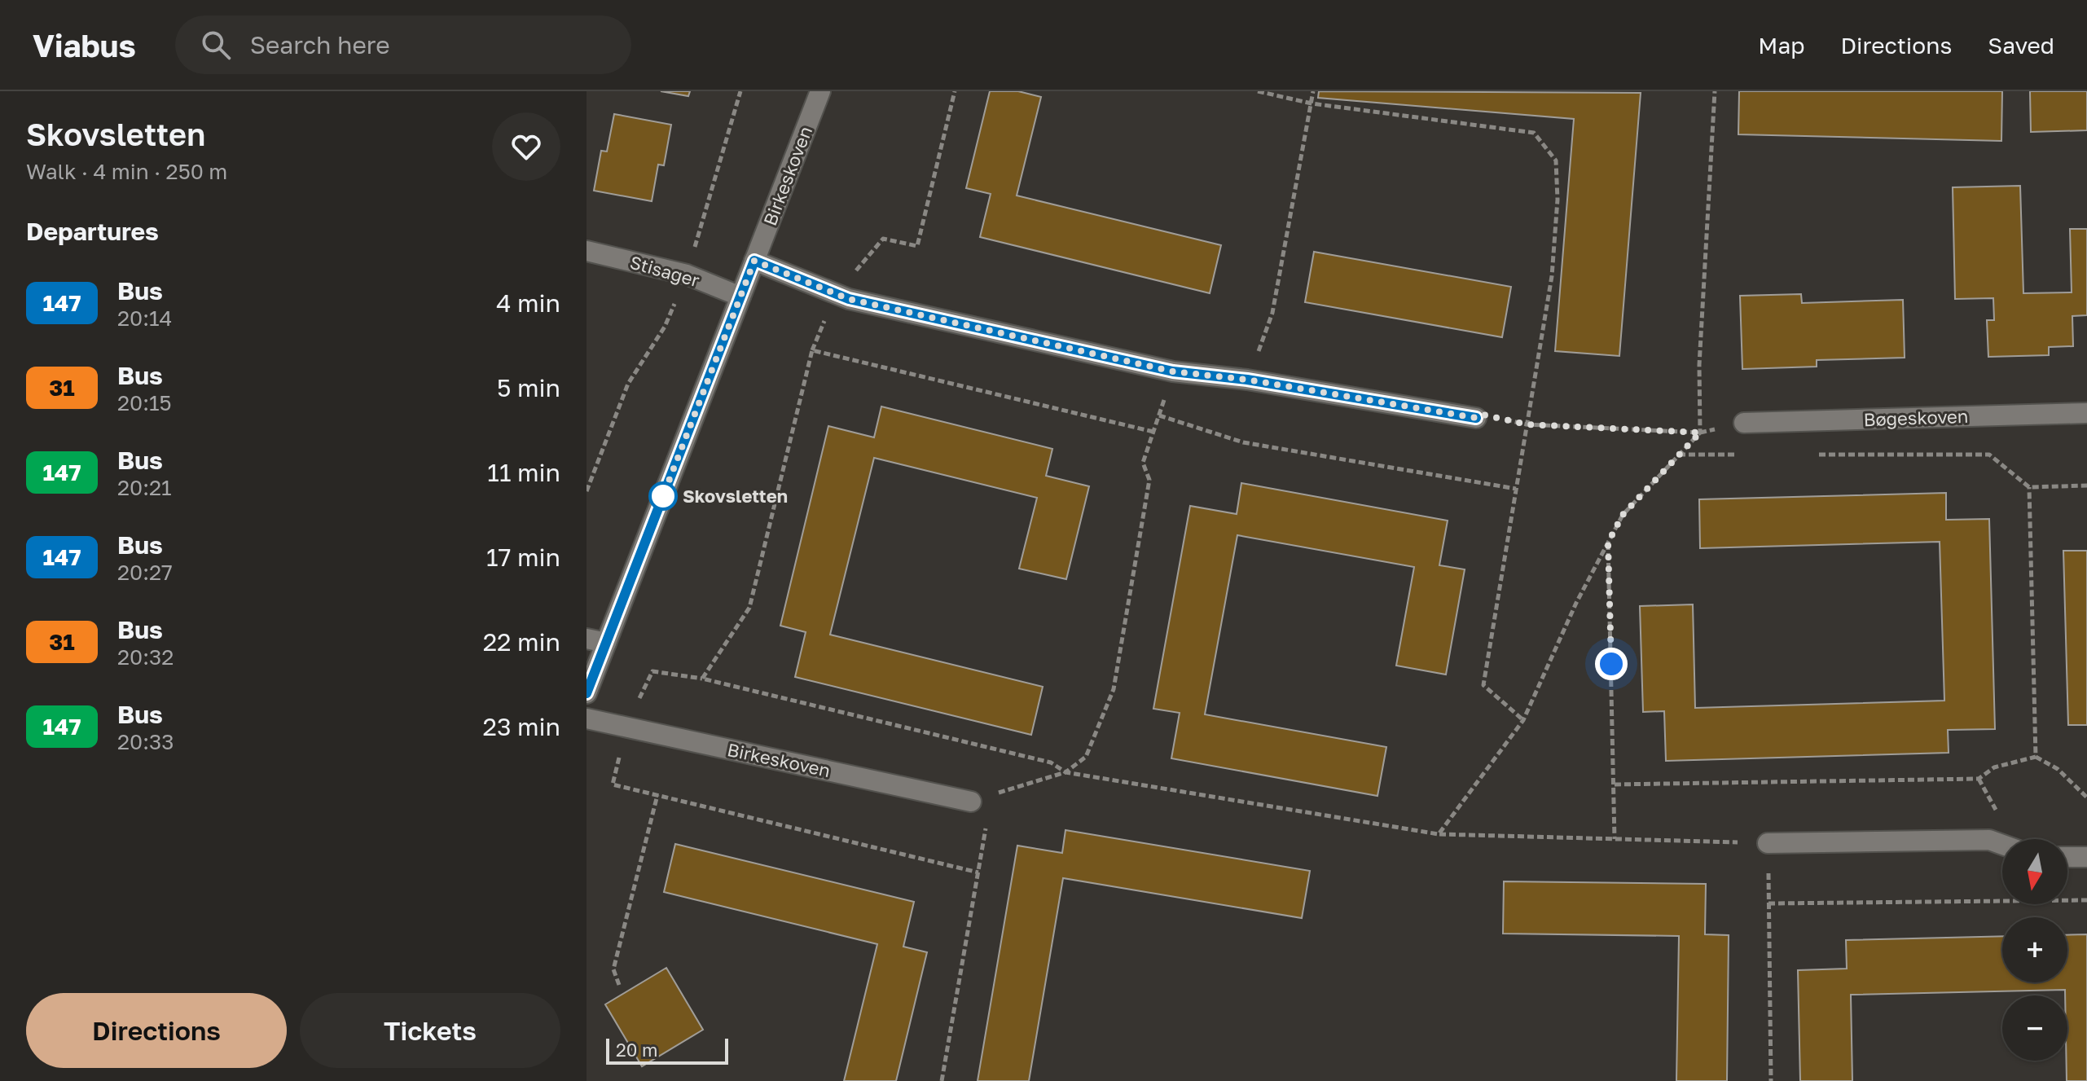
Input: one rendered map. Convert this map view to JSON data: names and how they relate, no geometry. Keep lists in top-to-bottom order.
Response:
{
  "streets": {
    "street": ["Birkeskoven", "Stisager", "Bøgeskoven"]
  },
  "crossings": [
    ["Birkeskoven", "Stisager"]
  ],
  "places": ["Skovsletten"],
  "lines": ["bus line 147"],
  "scale_bar": "20 m",
  "north": "bottom",
  "page": {
    "header": "Viabus",
    "search": "Search here",
    "nav": ["Map", "Directions", "Saved"],
    "heading": [
      ["Skovsletten", "Walk · 4 min · 250 m"],
      "Departures"
    ],
    "list": [
      {
        "mark": "147",
        "name": "Bus",
        "note": "20:14",
        "value": "4 min"
      },
      {
        "mark": "31",
        "name": "Bus",
        "note": "20:15",
        "value": "5 min"
      },
      {
        "mark": "147",
        "name": "Bus",
        "note": "20:21",
        "value": "11 min"
      },
      {
        "mark": "147",
        "name": "Bus",
        "note": "20:27",
        "value": "17 min"
      },
      {
        "mark": "31",
        "name": "Bus",
        "note": "20:32",
        "value": "22 min"
      },
      {
        "mark": "147",
        "name": "Bus",
        "note": "20:33",
        "value": "23 min"
      }
    ],
    "map_buttons": ["+", "−"],
    "buttons": ["Directions", "Tickets"],
    "scale": "20 m"
  }
}
